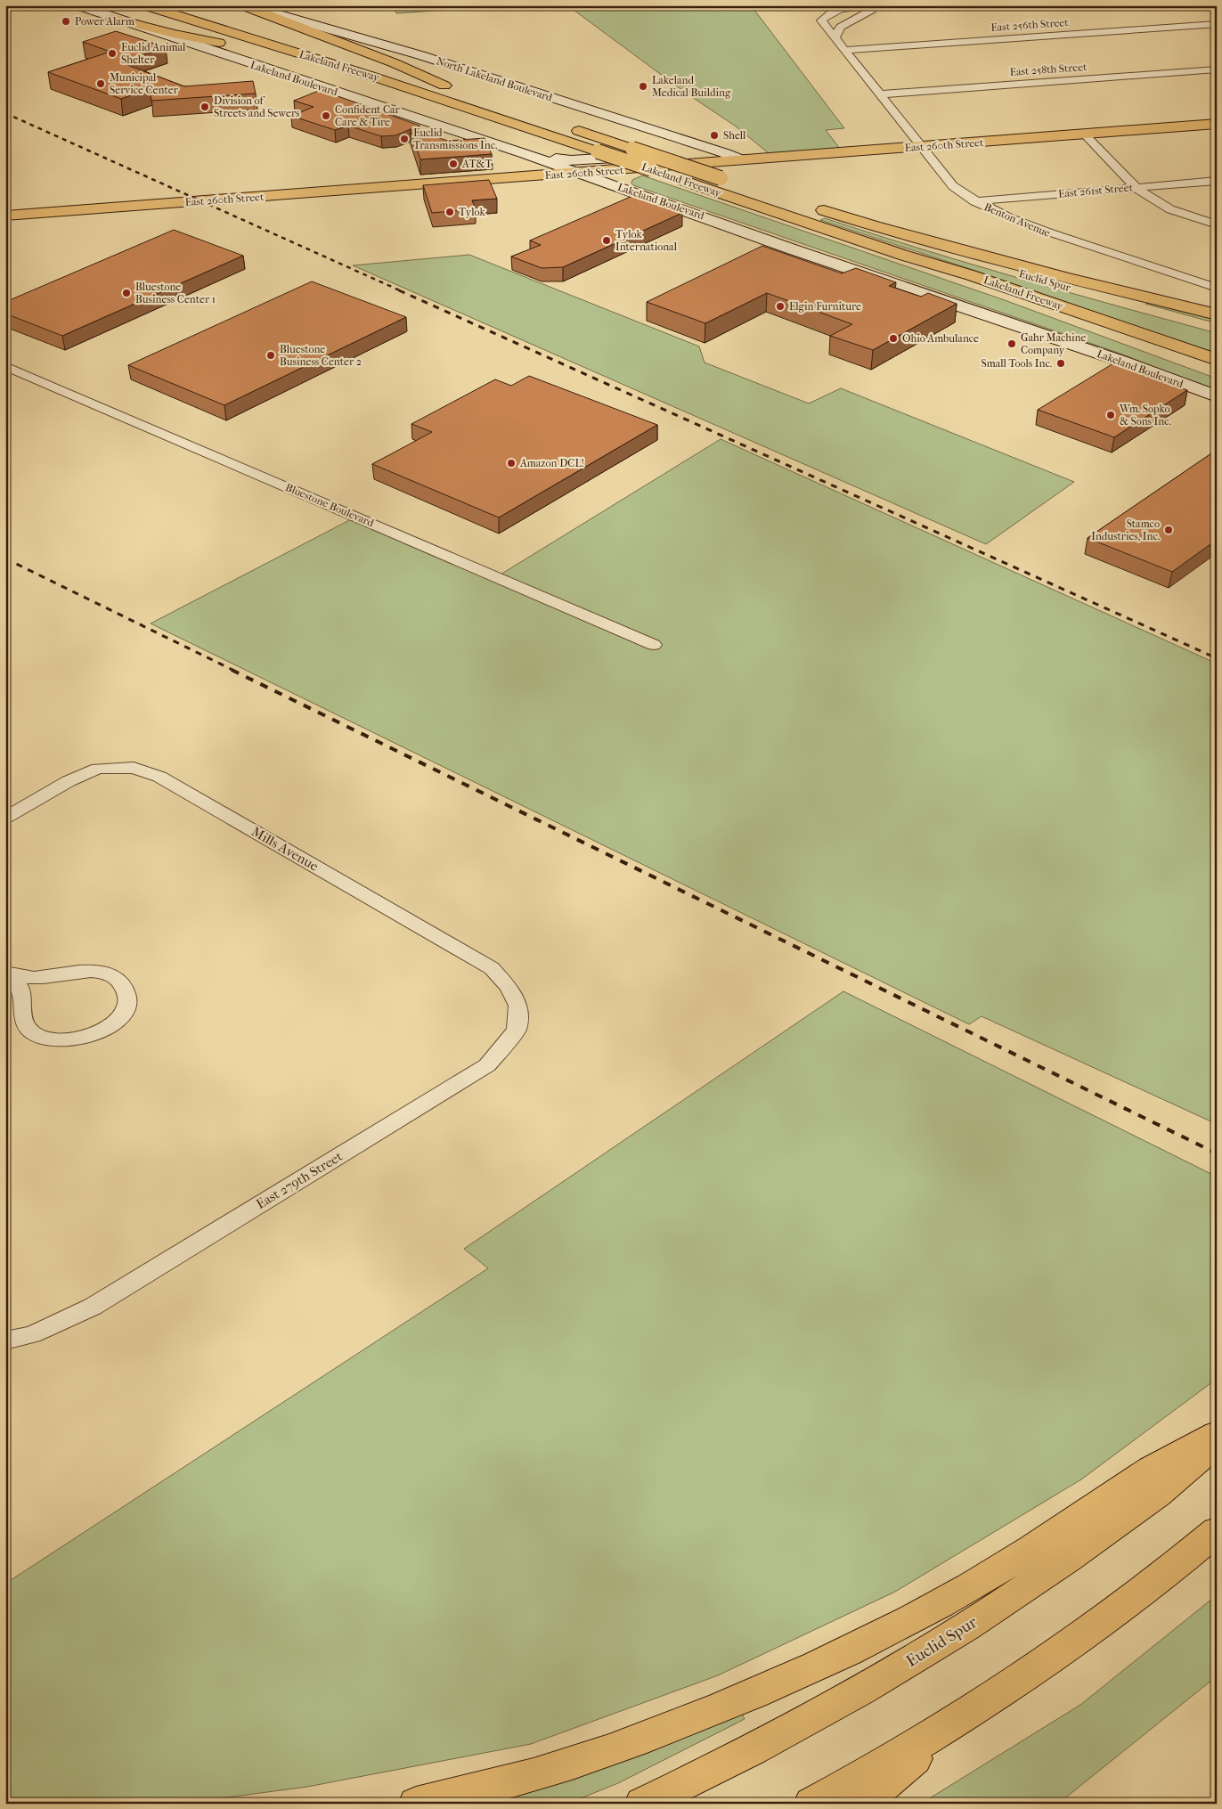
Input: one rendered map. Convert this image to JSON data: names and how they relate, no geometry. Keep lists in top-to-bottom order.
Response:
{
  "streets": {
    "main road": ["Lakeland Freeway", "East 260th Street", "Euclid Spur"],
    "street": [
      "East 256th Street",
      "East 258th Street",
      "Lakeland Boulevard",
      "North Lakeland Boulevard",
      "East 261st Street",
      "Benton Avenue",
      "Bluestone Boulevard",
      "Mills Avenue",
      "East 279th Street"
    ]
  },
  "crossings": [
    ["East 256th Street", "Benton Avenue"],
    ["Lakeland Freeway", "Euclid Spur"],
    ["East 258th Street", "Benton Avenue"],
    ["Lakeland Boulevard", "East 260th Street"],
    ["North Lakeland Boulevard", "East 260th Street"],
    ["East 260th Street", "Benton Avenue"],
    ["East 261st Street", "Benton Avenue"],
    ["Mills Avenue", "East 279th Street"]
  ],
  "places": [
    "Power Alarm",
    "Euclid Animal Shelter",
    "Municipal Service Center",
    "Lakeland Medical Building",
    "Division of Streets and Sewers",
    "Confident Car Care & Tire",
    "Shell",
    "Euclid Transmissions Inc.",
    "AT&T",
    "Tylok",
    "Tylok International",
    "Bluestone Business Center 1",
    "Elgin Furniture",
    "Ohio Ambulance",
    "Gahr Machine Company",
    "Bluestone Business Center 2",
    "Small Tools Inc.",
    "Wm. Sopko & Sons Inc.",
    "Amazon DCL!",
    "Stamco Industries, Inc."
  ]
}
